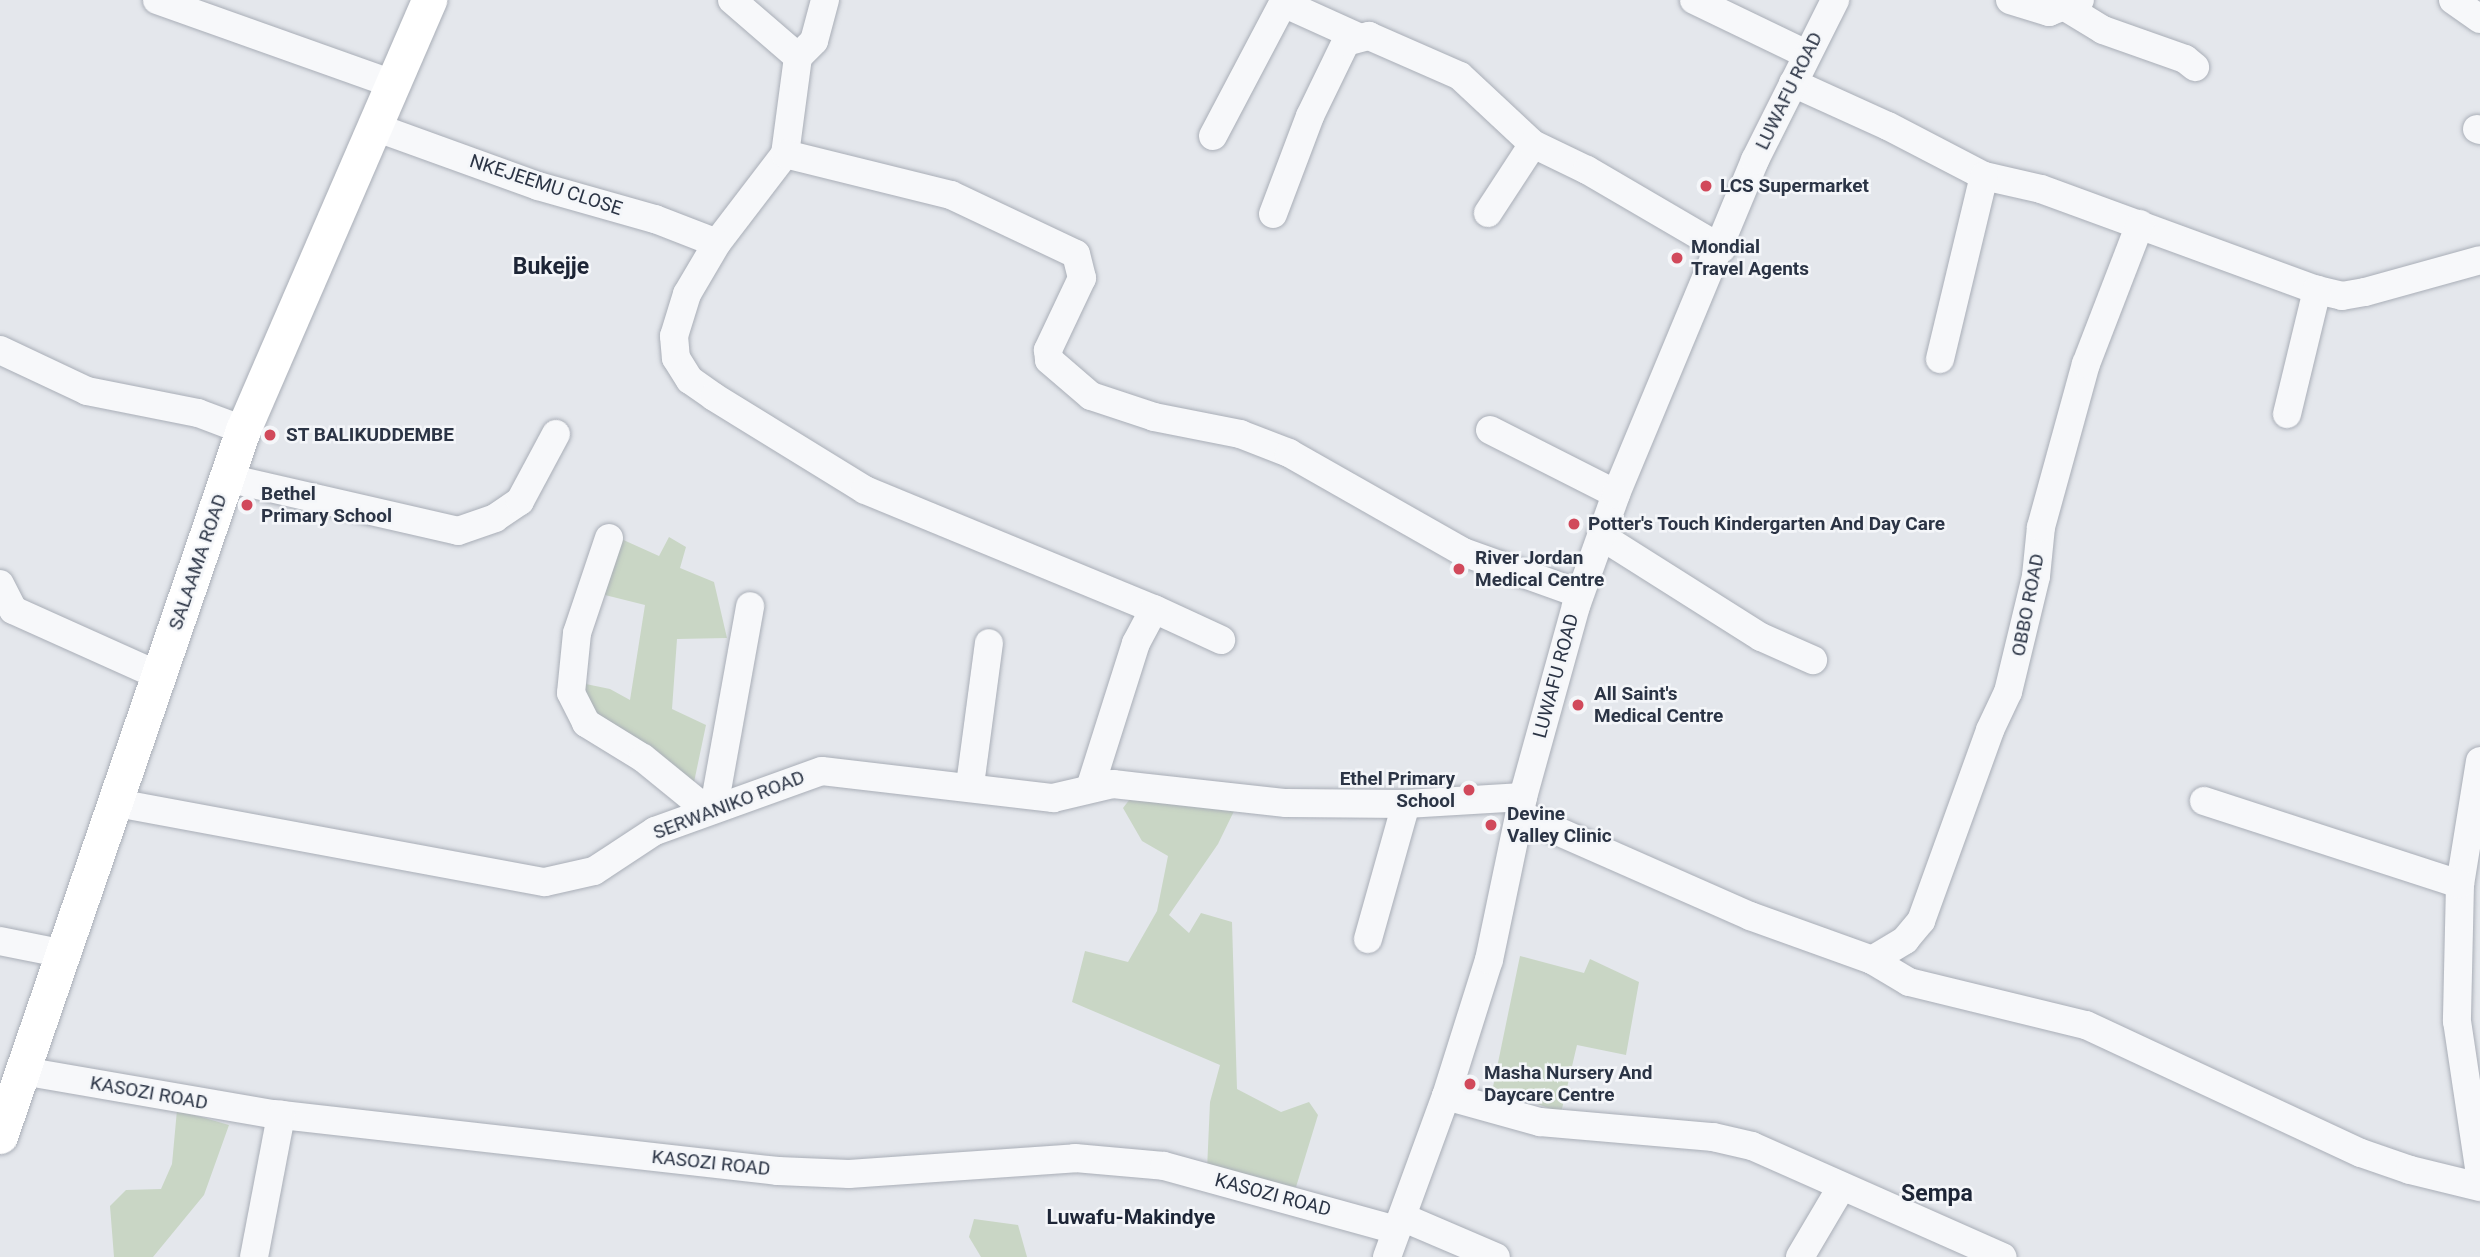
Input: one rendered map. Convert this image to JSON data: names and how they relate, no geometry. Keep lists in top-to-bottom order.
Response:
{
  "streets": {
    "main road": ["SALAAMA ROAD"],
    "street": [
      "LUWAFU ROAD",
      "NKEJEEMU CLOSE",
      "OBBO ROAD",
      "SERWANIKO ROAD",
      "KASOZI ROAD"
    ]
  },
  "crossings": [
    ["LUWAFU ROAD", "SERWANIKO ROAD"],
    ["LUWAFU ROAD", "KASOZI ROAD"],
    ["NKEJEEMU CLOSE", "SALAAMA ROAD"],
    ["SALAAMA ROAD", "SERWANIKO ROAD"],
    ["SALAAMA ROAD", "KASOZI ROAD"]
  ],
  "districts": ["Bukejje", "Sempa", "Luwafu-Makindye"],
  "places": [
    "LCS Supermarket",
    "Mondial Travel Agents",
    "ST BALIKUDDEMBE",
    "Bethel Primary School",
    "Potter's Touch Kindergarten And Day Care",
    "River Jordan Medical Centre",
    "All Saint's Medical Centre",
    "Ethel Primary School",
    "Devine Valley Clinic",
    "Masha Nursery And Daycare Centre"
  ]
}
